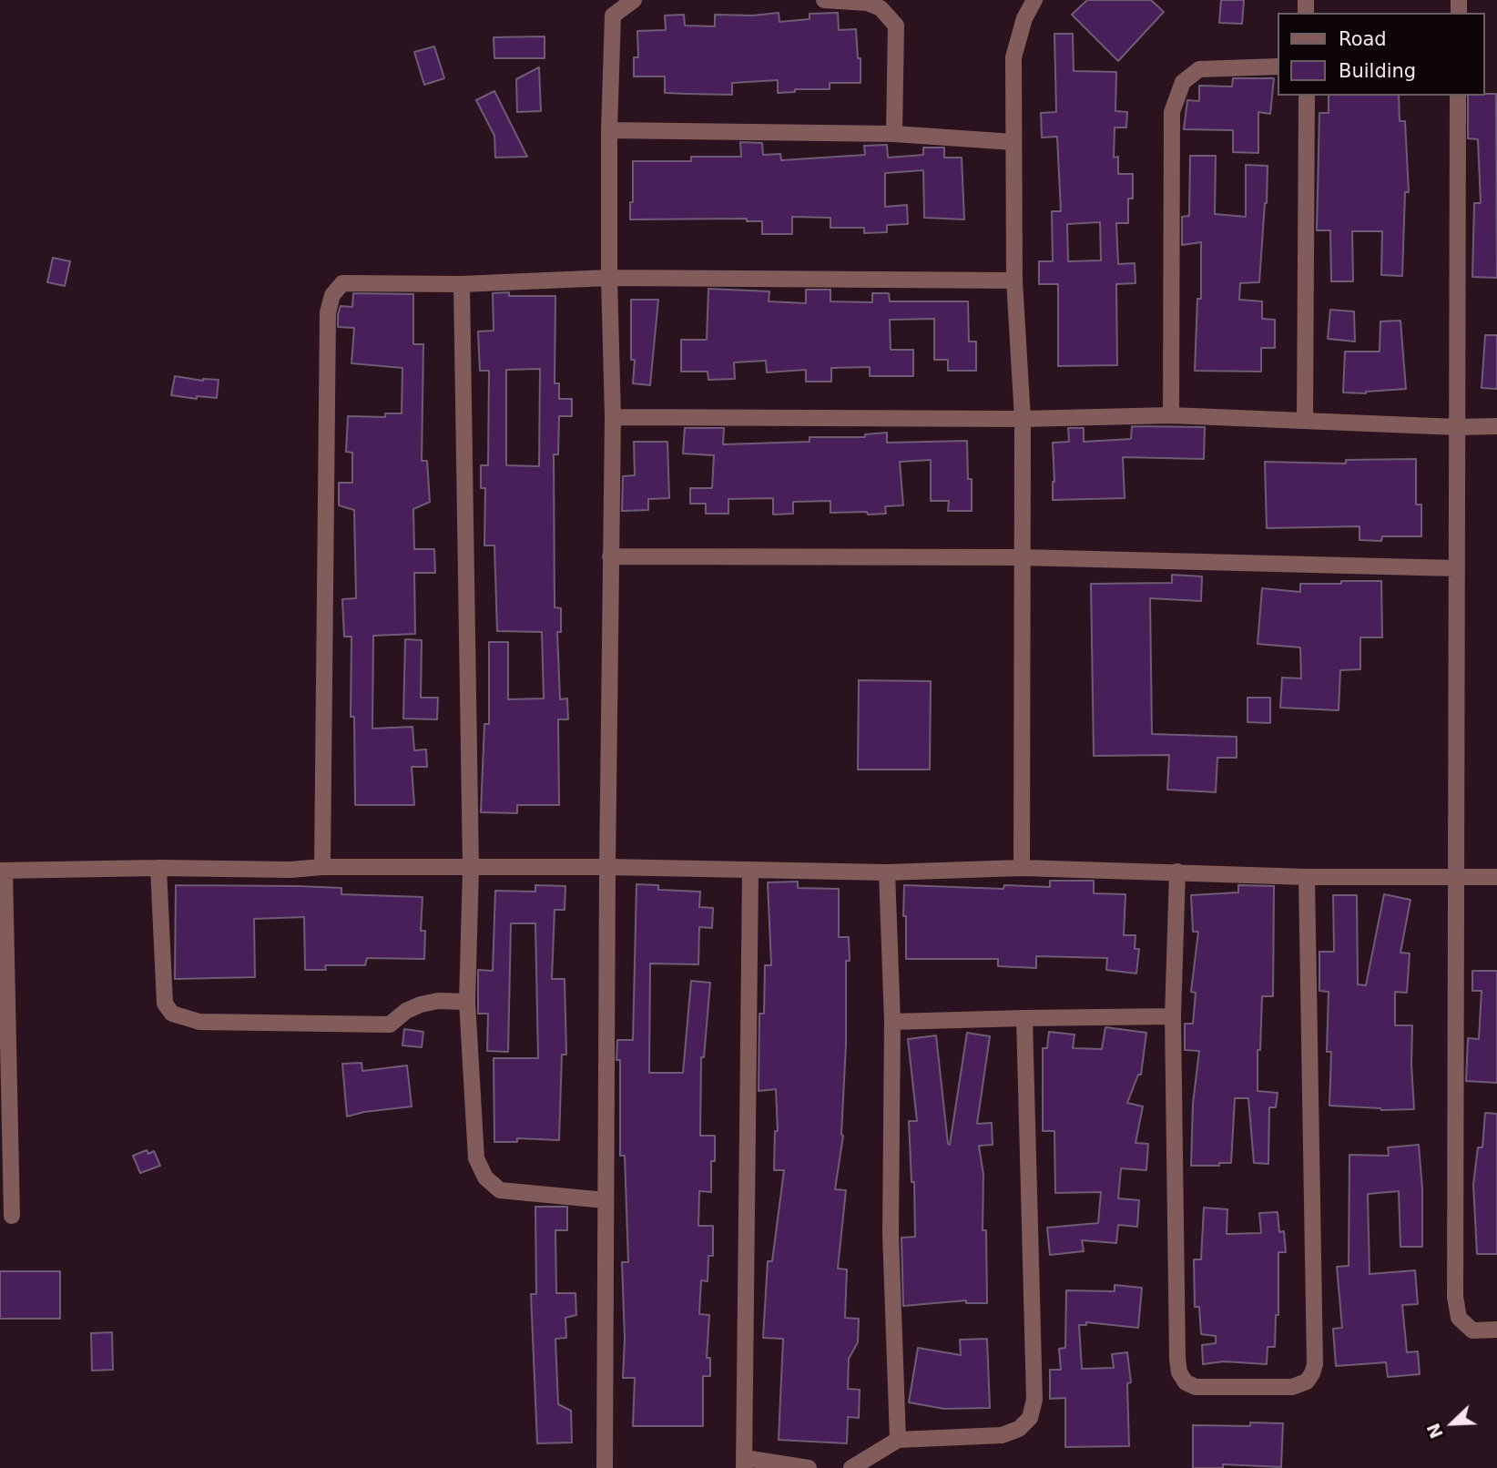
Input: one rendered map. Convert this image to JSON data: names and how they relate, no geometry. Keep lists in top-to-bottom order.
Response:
{
  "legend": ["Road", "Building"],
  "north": "bottom left"
}
